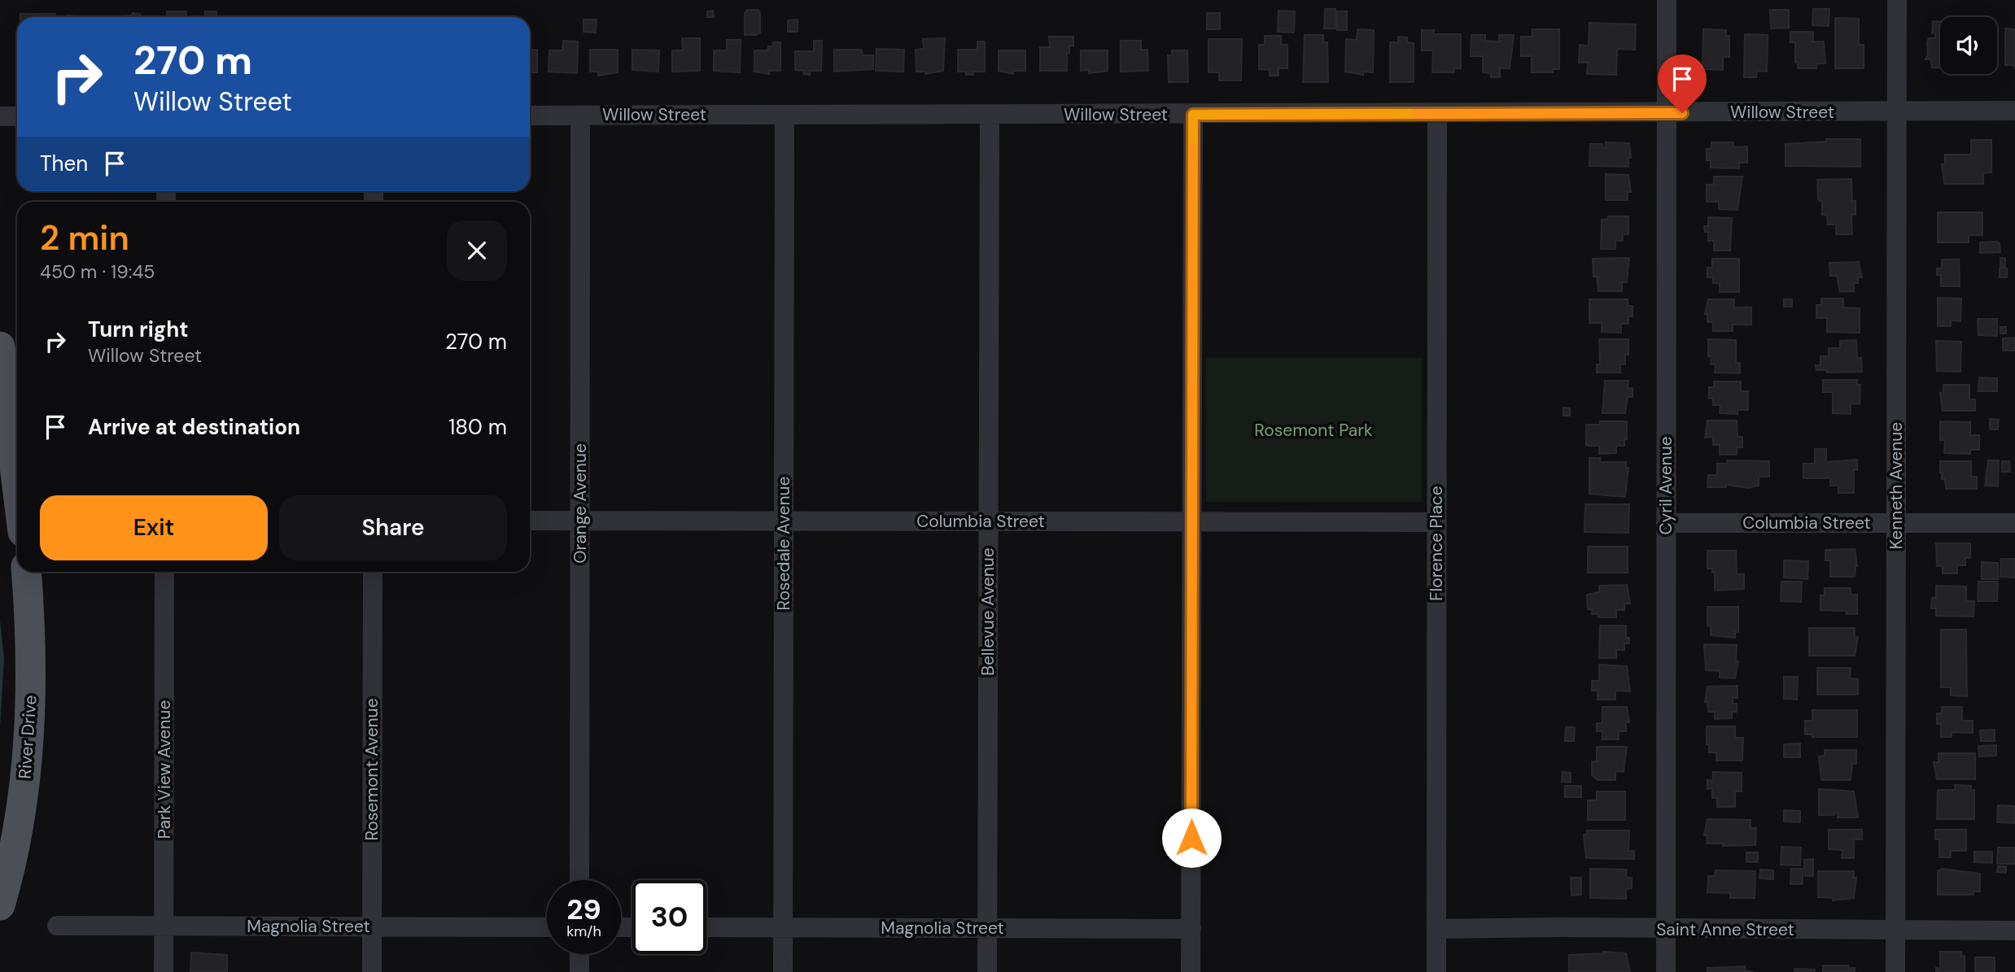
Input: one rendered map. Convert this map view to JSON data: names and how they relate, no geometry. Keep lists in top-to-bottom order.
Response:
{
  "streets": {
    "main road": ["River Drive"],
    "street": [
      "Willow Street",
      "Cyril Avenue",
      "Kenneth Avenue",
      "Orange Avenue",
      "Columbia Street",
      "Rosedale Avenue",
      "Florence Place",
      "Bellevue Avenue",
      "Park View Avenue",
      "Rosemont Avenue",
      "Magnolia Street",
      "Saint Anne Street"
    ]
  },
  "crossings": [
    ["Willow Street", "Cyril Avenue"],
    ["Willow Street", "Kenneth Avenue"],
    ["Willow Street", "Orange Avenue"],
    ["Willow Street", "Rosedale Avenue"],
    ["Willow Street", "Florence Place"],
    ["Willow Street", "Bellevue Avenue"],
    ["Cyril Avenue", "Columbia Street"],
    ["Cyril Avenue", "Saint Anne Street"],
    ["Kenneth Avenue", "Columbia Street"],
    ["Kenneth Avenue", "Saint Anne Street"],
    ["Orange Avenue", "Columbia Street"],
    ["Columbia Street", "Rosedale Avenue"],
    ["Columbia Street", "Florence Place"],
    ["Columbia Street", "Bellevue Avenue"],
    ["Rosedale Avenue", "Magnolia Street"],
    ["Florence Place", "Saint Anne Street"],
    ["Bellevue Avenue", "Magnolia Street"],
    ["Park View Avenue", "Magnolia Street"],
    ["Rosemont Avenue", "Magnolia Street"]
  ],
  "parks": ["Rosemont Park"],
  "page": {
    "turn": ["270 m", "Willow Street"],
    "then": "Then",
    "heading": ["2 min", "450 m · 19:45"],
    "list": [
      {
        "name": "Turn right",
        "note": "Willow Street",
        "value": "270 m"
      },
      {
        "name": "Arrive at destination",
        "value": "180 m"
      }
    ],
    "buttons": ["Exit", "Share"],
    "speed": "29 km/h",
    "limit": "30"
  }
}
